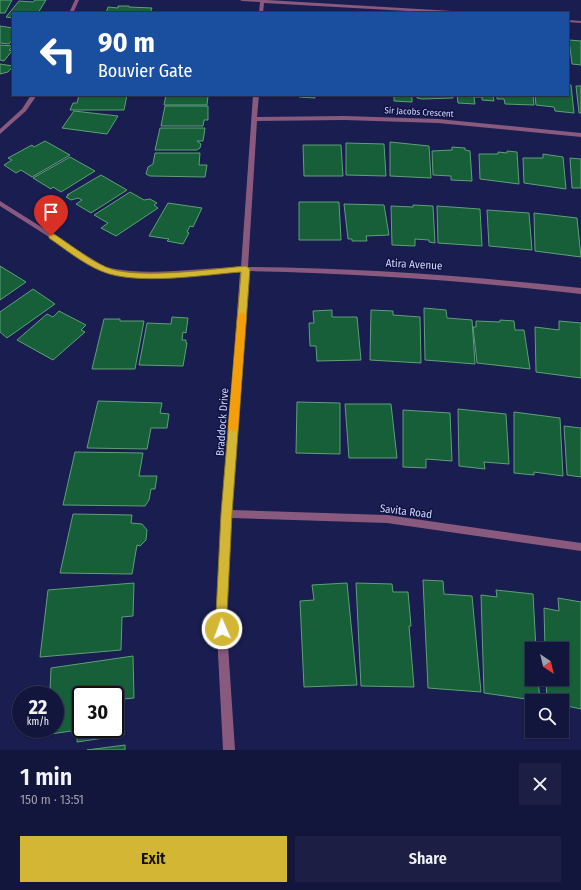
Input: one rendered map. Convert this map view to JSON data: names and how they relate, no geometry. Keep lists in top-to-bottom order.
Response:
{
  "streets": {
    "street": [
      "Sir Jacobs Crescent",
      "Atira Avenue",
      "Braddock Drive",
      "Savita Road"
    ]
  },
  "crossings": [
    ["Sir Jacobs Crescent", "Braddock Drive"],
    ["Atira Avenue", "Braddock Drive"],
    ["Braddock Drive", "Savita Road"]
  ],
  "north": "bottom right",
  "page": {
    "turn": ["90 m", "Bouvier Gate"],
    "speed": "22 km/h",
    "limit": "30",
    "heading": ["1 min", "150 m · 13:51"],
    "buttons": ["Exit", "Share"]
  }
}
